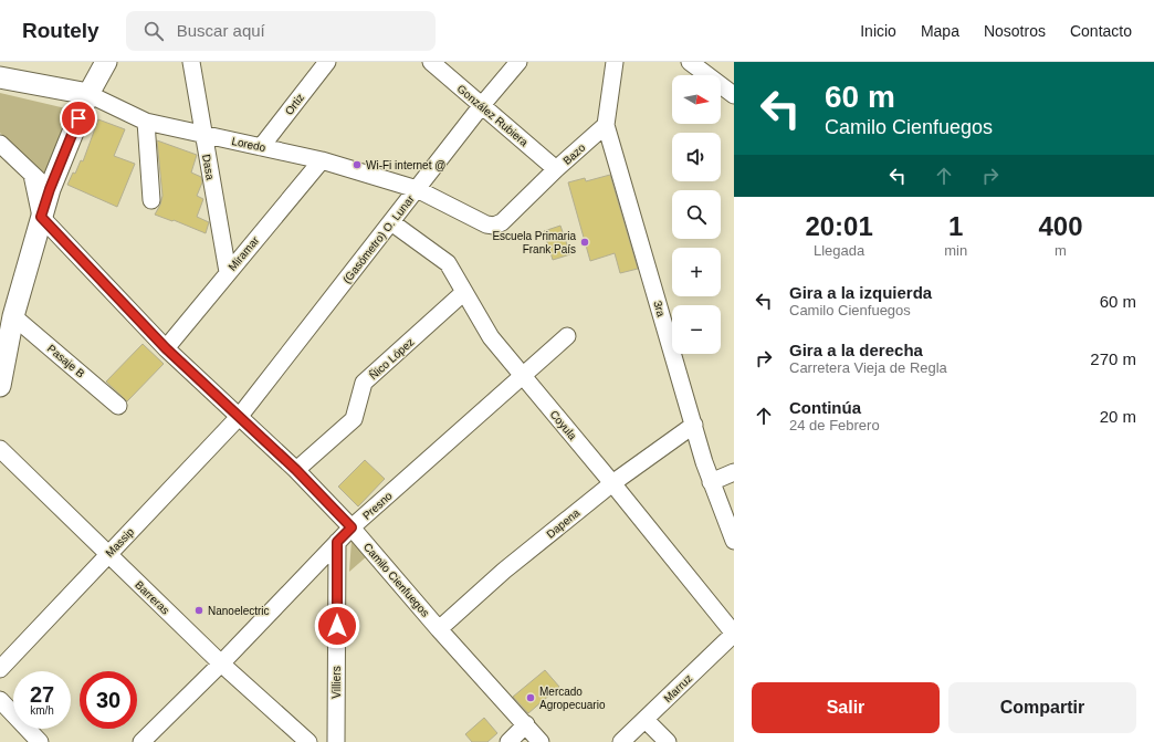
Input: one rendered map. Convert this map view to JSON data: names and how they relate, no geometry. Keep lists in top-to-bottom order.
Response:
{
  "streets": {
    "main road": ["Loredo"],
    "street": [
      "Ortiz",
      "González Rubiera",
      "Bazo",
      "Dasa",
      "(Gasómetro) O. Lunar",
      "Miramar",
      "3ra",
      "Ñico López",
      "Pasaje B",
      "Coyula",
      "Presno",
      "Dapena",
      "Massip",
      "Camilo Cienfuegos",
      "Barreras",
      "Villiers",
      "Marruz"
    ]
  },
  "crossings": [
    ["Ortiz", "Loredo"],
    ["González Rubiera", "Bazo"],
    ["González Rubiera", "(Gasómetro) O. Lunar"],
    ["Loredo", "Bazo"],
    ["Loredo", "Dasa"],
    ["Loredo", "(Gasómetro) O. Lunar"],
    ["Loredo", "Miramar"],
    ["Bazo", "3ra"],
    ["Dasa", "Miramar"],
    ["(Gasómetro) O. Lunar", "Coyula"],
    ["(Gasómetro) O. Lunar", "Massip"],
    ["(Gasómetro) O. Lunar", "Camilo Cienfuegos"],
    ["Miramar", "Camilo Cienfuegos"],
    ["3ra", "Dapena"],
    ["Ñico López", "Coyula"],
    ["Ñico López", "Camilo Cienfuegos"],
    ["Coyula", "Presno"],
    ["Coyula", "Dapena"],
    ["Coyula", "Marruz"],
    ["Presno", "Camilo Cienfuegos"],
    ["Presno", "Barreras"],
    ["Presno", "Villiers"],
    ["Dapena", "Camilo Cienfuegos"],
    ["Massip", "Camilo Cienfuegos"],
    ["Massip", "Barreras"]
  ],
  "places": [
    "Wi-Fi internet @",
    "Escuela Primaria Frank País",
    "Nanoelectric",
    "Mercado Agropecuario"
  ],
  "north": "right",
  "page": {
    "header": "Routely",
    "search": "Buscar aquí",
    "nav": [
      "Inicio",
      "Mapa",
      "Nosotros",
      "Contacto"
    ],
    "turn": ["60 m", "Camilo Cienfuegos"],
    "map_buttons": ["+", "−"],
    "eta": [
      "20:01",
      "Llegada",
      "1",
      "min",
      "400",
      "m"
    ],
    "list": [
      {
        "name": "Gira a la izquierda",
        "note": "Camilo Cienfuegos",
        "value": "60 m"
      },
      {
        "name": "Gira a la derecha",
        "note": "Carretera Vieja de Regla",
        "value": "270 m"
      },
      {
        "name": "Continúa",
        "note": "24 de Febrero",
        "value": "20 m"
      }
    ],
    "speed": "27 km/h",
    "limit": "30",
    "buttons": ["Salir", "Compartir"]
  }
}
